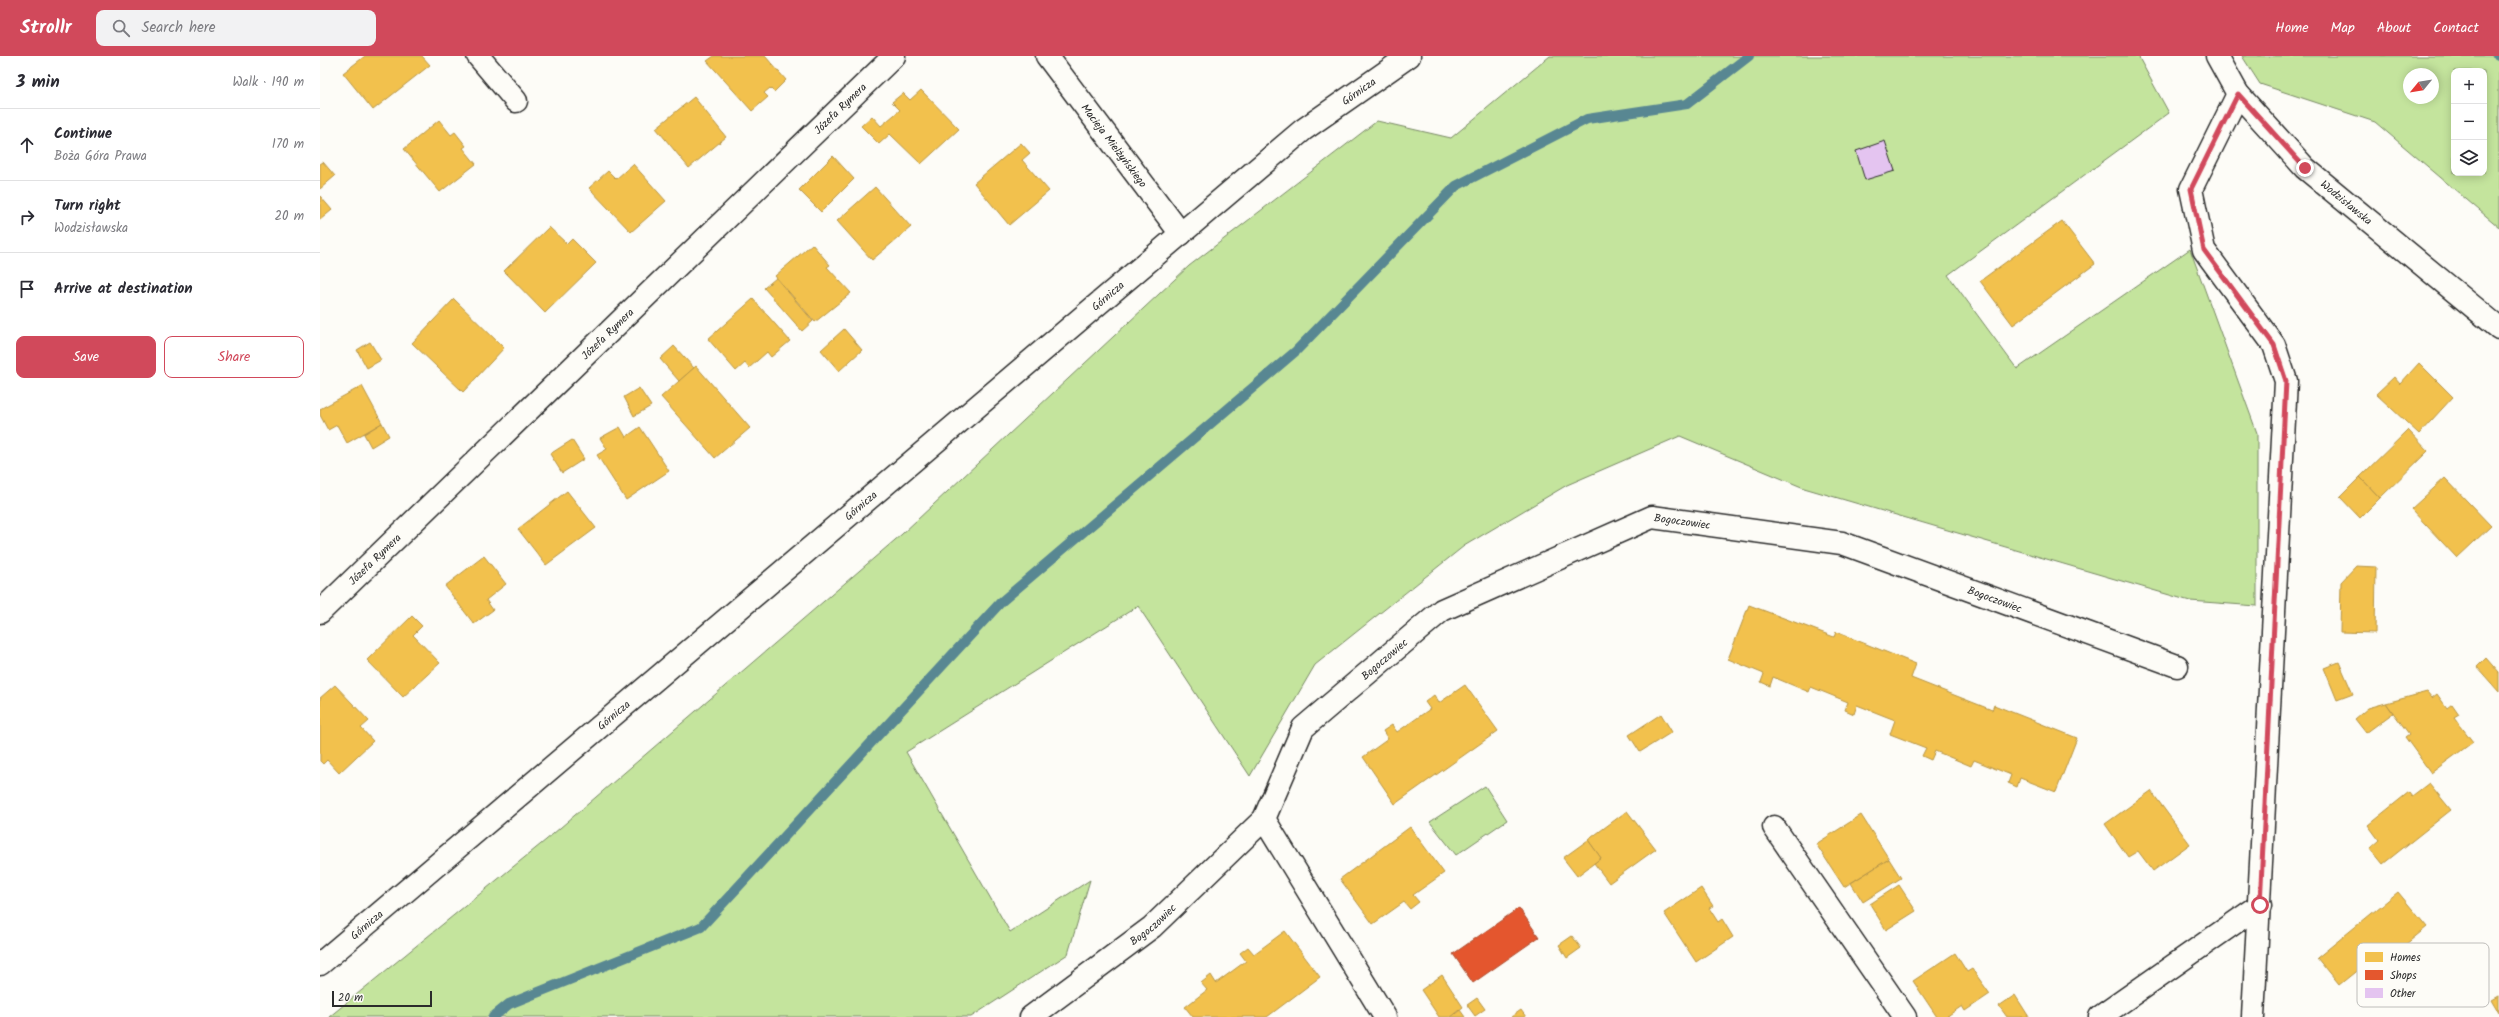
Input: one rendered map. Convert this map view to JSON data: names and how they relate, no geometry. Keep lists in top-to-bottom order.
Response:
{
  "streets": {
    "street": [
      "Górnicza",
      "Józefa Rymera",
      "Macieja Mielżyńskiego",
      "Wodzisławska",
      "Bogoczowiec"
    ]
  },
  "crossings": [
    ["Górnicza", "Macieja Mielżyńskiego"]
  ],
  "legend": ["Homes", "Shops", "Other"],
  "scale_bar": "20 m",
  "north": "bottom left",
  "page": {
    "header": "Strollr",
    "search": "Search here",
    "nav": [
      "Home",
      "Map",
      "About",
      "Contact"
    ],
    "heading": ["3 min", "Walk · 190 m"],
    "map_buttons": ["+", "−"],
    "list": [
      ["Continue", "Boża Góra Prawa", "170 m"],
      ["Turn right", "Wodzisławska", "20 m"],
      "Arrive at destination"
    ],
    "buttons": ["Save", "Share"],
    "scale": "20 m"
  }
}
